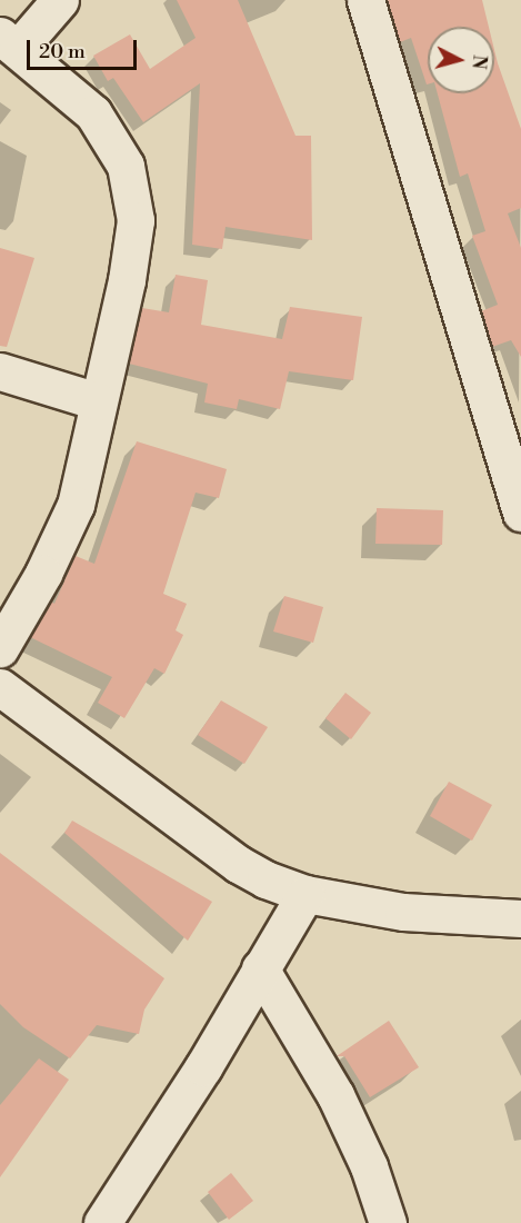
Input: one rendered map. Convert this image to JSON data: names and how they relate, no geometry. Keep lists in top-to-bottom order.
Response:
{
  "scale_bar": "20 m",
  "north": "right"
}
